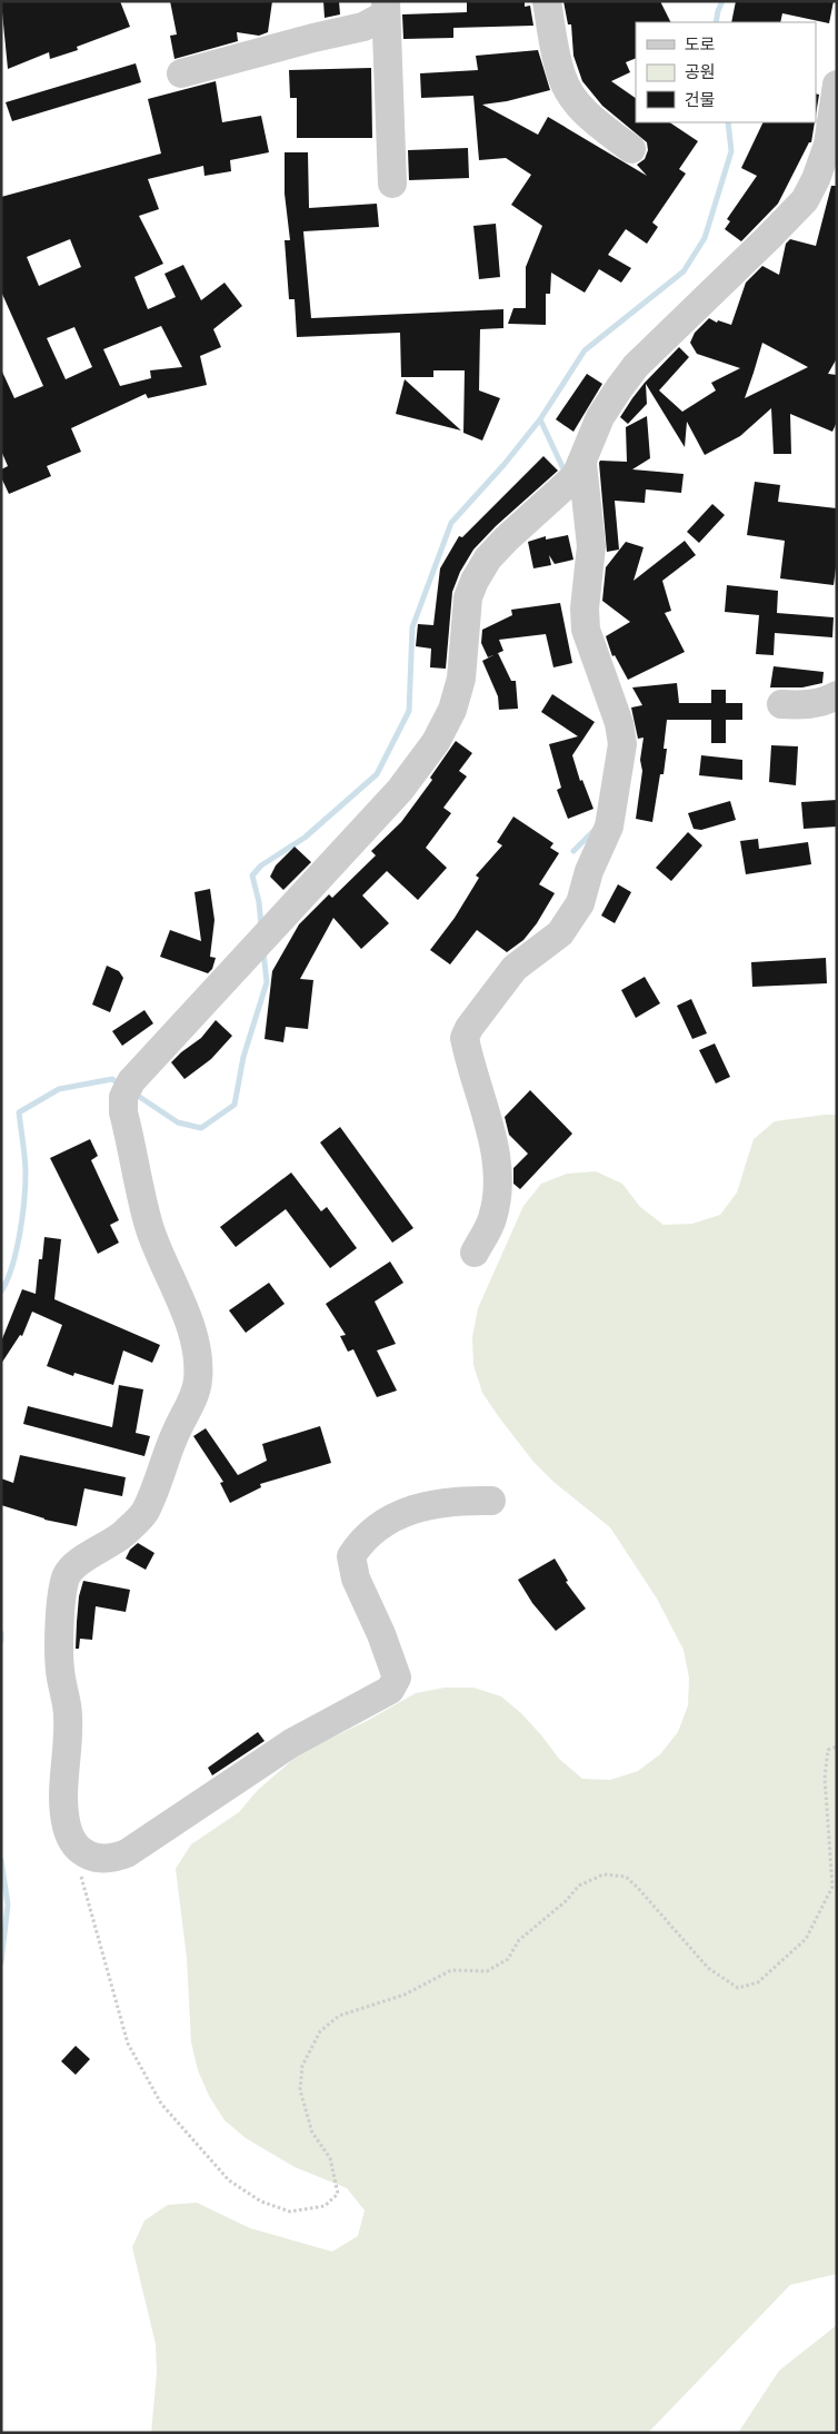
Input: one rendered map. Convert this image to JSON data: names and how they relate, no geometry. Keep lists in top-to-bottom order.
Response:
{
  "legend": ["도로", "공원", "건물"]
}
